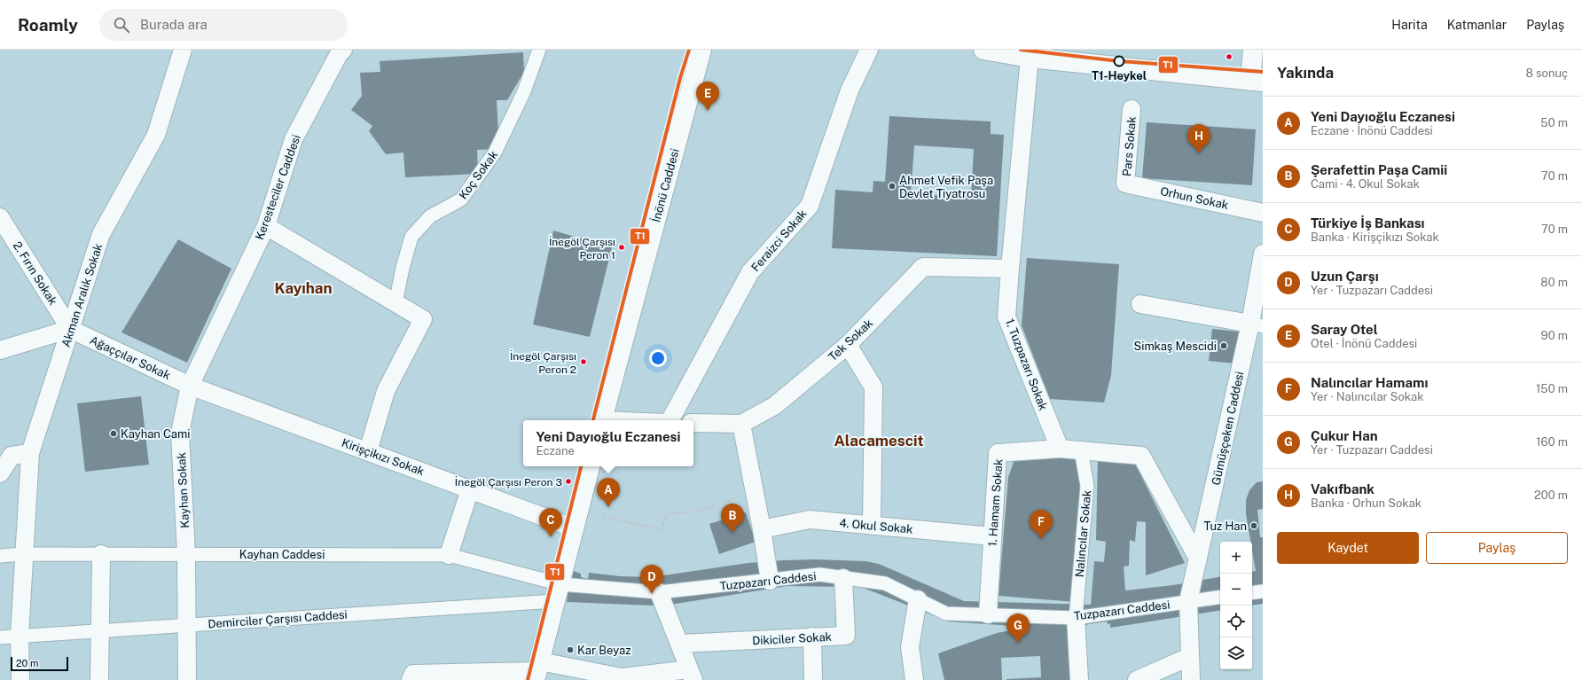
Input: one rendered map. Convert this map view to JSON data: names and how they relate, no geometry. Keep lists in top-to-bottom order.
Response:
{
  "streets": {
    "main road": ["İnönü Caddesi"],
    "street": [
      "Pars Sokak",
      "Koç Sokak",
      "Keresteciler Caddesi",
      "Orhun Sokak",
      "Feraizci Sokak",
      "2. Fırın Sokak",
      "Akman Aralık Sokak",
      "Tek Sokak",
      "Ağaççılar Sokak",
      "1. Tuzpazarı Sokak",
      "Gümüşçeken Caddesi",
      "Kirişçikızı Sokak",
      "Kayhan Sokak",
      "1. Hamam Sokak",
      "4. Okul Sokak",
      "Nalıncılar Sokak",
      "Kayhan Caddesi",
      "Tuzpazarı Caddesi",
      "Demirciler Çarşısı Caddesi",
      "Dikiciler Sokak"
    ]
  },
  "crossings": [
    ["Pars Sokak", "Orhun Sokak"],
    ["Keresteciler Caddesi", "Ağaççılar Sokak"],
    ["Keresteciler Caddesi", "Kirişçikızı Sokak"],
    ["Keresteciler Caddesi", "Kayhan Sokak"],
    ["2. Fırın Sokak", "Akman Aralık Sokak"],
    ["2. Fırın Sokak", "Ağaççılar Sokak"],
    ["Akman Aralık Sokak", "Ağaççılar Sokak"],
    ["Akman Aralık Sokak", "Kayhan Caddesi"],
    ["Akman Aralık Sokak", "Demirciler Çarşısı Caddesi"],
    ["Tek Sokak", "1. Tuzpazarı Sokak"],
    ["Ağaççılar Sokak", "Kirişçikızı Sokak"],
    ["Ağaççılar Sokak", "Kayhan Sokak"],
    ["1. Tuzpazarı Sokak", "1. Hamam Sokak"],
    ["Gümüşçeken Caddesi", "Tuzpazarı Caddesi"],
    ["Kirişçikızı Sokak", "Kayhan Sokak"],
    ["Kayhan Sokak", "Kayhan Caddesi"],
    ["Kayhan Sokak", "Demirciler Çarşısı Caddesi"],
    ["1. Hamam Sokak", "4. Okul Sokak"],
    ["1. Hamam Sokak", "Tuzpazarı Caddesi"],
    ["Nalıncılar Sokak", "Tuzpazarı Caddesi"],
    ["Kayhan Caddesi", "Tuzpazarı Caddesi"],
    ["Kayhan Caddesi", "Demirciler Çarşısı Caddesi"],
    ["Tuzpazarı Caddesi", "Demirciler Çarşısı Caddesi"],
    ["Tuzpazarı Caddesi", "Dikiciler Sokak"]
  ],
  "districts": ["Kayıhan", "Alacamescit"],
  "places": [
    "T1-Heykel",
    "Ahmet Vefik Paşa Devlet Tiyatrosu",
    "İnegöl Çarşısı Peron 1",
    "Simkaş Mescidi",
    "İnegöl Çarşısı Peron 2",
    "Kayhan Cami",
    "İnegöl Çarşısı Peron 3",
    "Tuz Han",
    "Kar Beyaz"
  ],
  "lines": ["transit line T1"],
  "scale_bar": "20 m",
  "page": {
    "header": "Roamly",
    "search": "Burada ara",
    "nav": ["Harita", "Katmanlar", "Paylaş"],
    "heading": ["Yakında", "8 sonuç"],
    "pins": [
      "E",
      "H",
      "A",
      "B",
      "C",
      "F",
      "D",
      "G"
    ],
    "list": [
      {
        "mark": "A",
        "name": "Yeni Dayıoğlu Eczanesi",
        "note": "Eczane · İnönü Caddesi",
        "value": "50 m"
      },
      {
        "mark": "B",
        "name": "Şerafettin Paşa Camii",
        "note": "Cami · 4. Okul Sokak",
        "value": "70 m"
      },
      {
        "mark": "C",
        "name": "Türkiye İş Bankası",
        "note": "Banka · Kirişçikızı Sokak",
        "value": "70 m"
      },
      {
        "mark": "D",
        "name": "Uzun Çarşı",
        "note": "Yer · Tuzpazarı Caddesi",
        "value": "80 m"
      },
      {
        "mark": "E",
        "name": "Saray Otel",
        "note": "Otel · İnönü Caddesi",
        "value": "90 m"
      },
      {
        "mark": "F",
        "name": "Nalıncılar Hamamı",
        "note": "Yer · Nalıncılar Sokak",
        "value": "150 m"
      },
      {
        "mark": "G",
        "name": "Çukur Han",
        "note": "Yer · Tuzpazarı Caddesi",
        "value": "160 m"
      },
      {
        "mark": "H",
        "name": "Vakıfbank",
        "note": "Banka · Orhun Sokak",
        "value": "200 m"
      }
    ],
    "popup": ["Yeni Dayıoğlu Eczanesi", "Eczane"],
    "buttons": ["Kaydet", "Paylaş"],
    "map_buttons": ["+", "−"],
    "scale": "20 m"
  }
}
